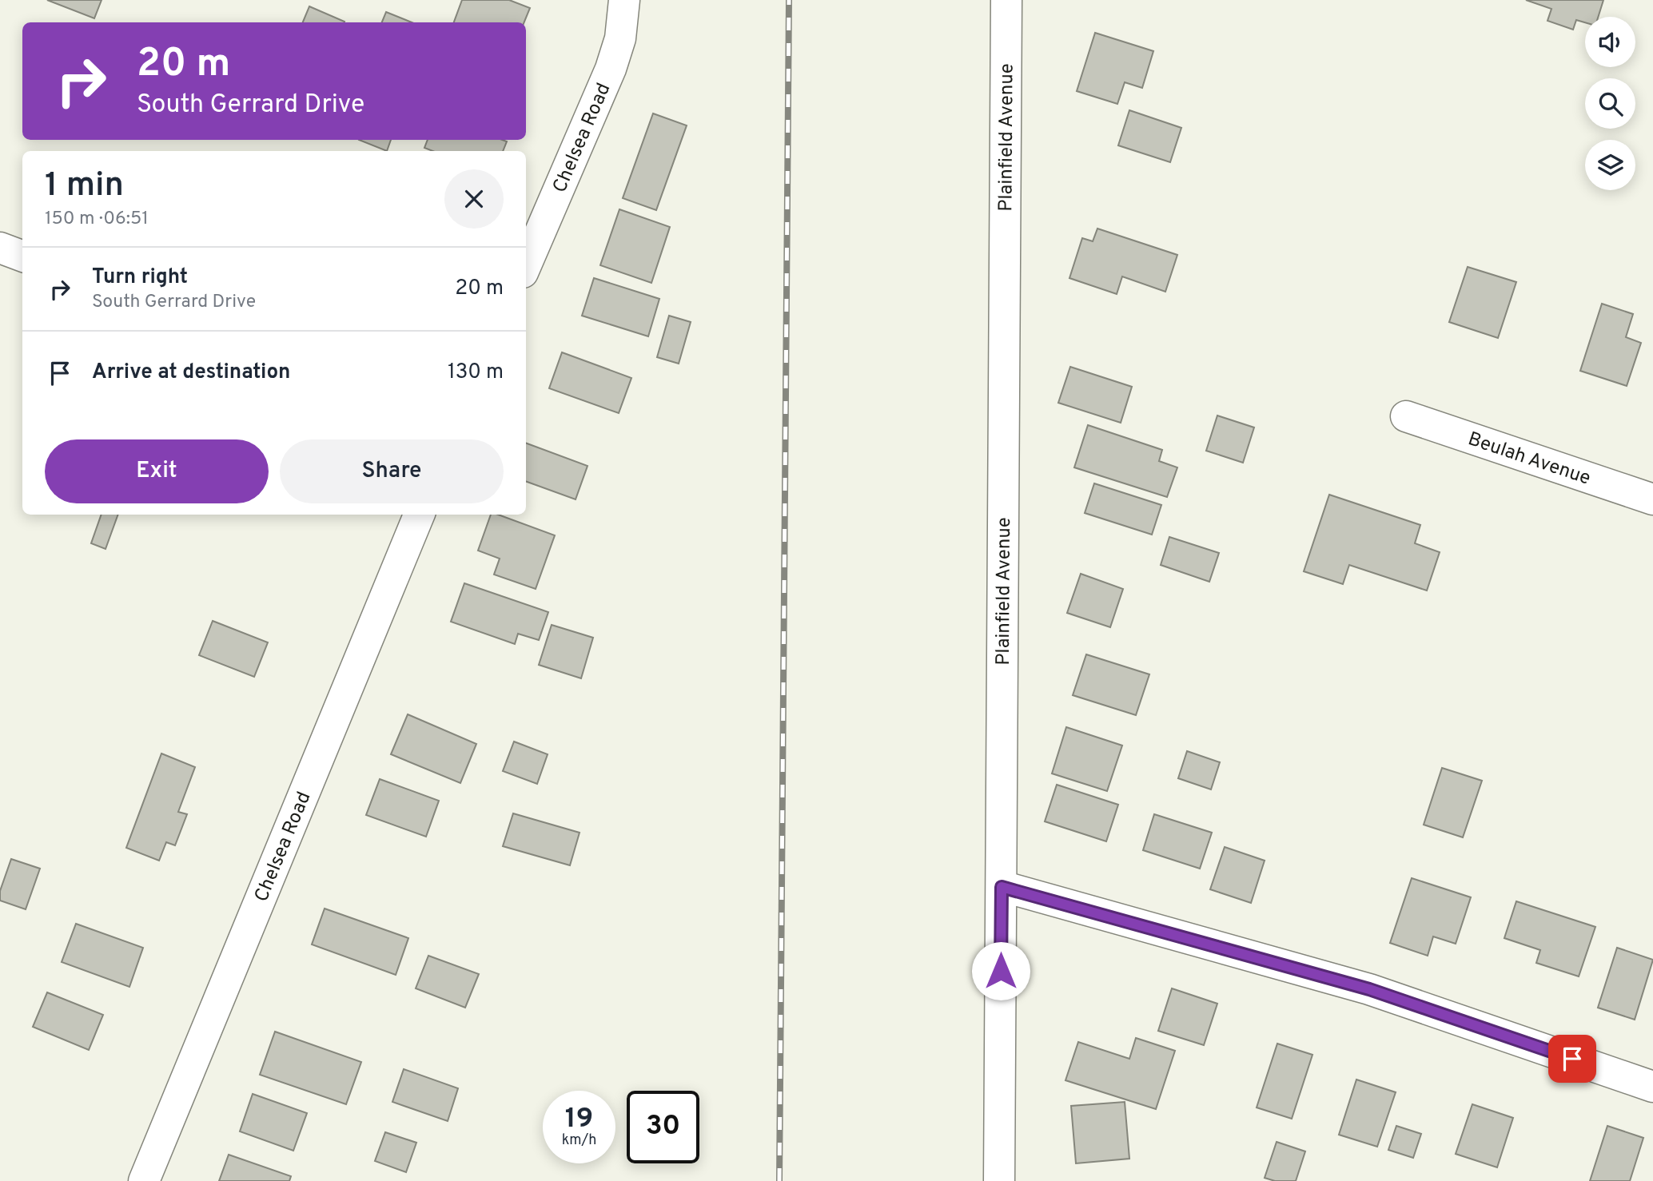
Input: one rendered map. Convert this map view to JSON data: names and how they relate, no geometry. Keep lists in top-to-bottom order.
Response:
{
  "streets": {
    "street": ["Plainfield Avenue", "Chelsea Road", "Beulah Avenue"]
  },
  "page": {
    "turn": ["20 m", "South Gerrard Drive"],
    "heading": ["1 min", "150 m · 06:51"],
    "list": [
      {
        "name": "Turn right",
        "note": "South Gerrard Drive",
        "value": "20 m"
      },
      {
        "name": "Arrive at destination",
        "value": "130 m"
      }
    ],
    "buttons": ["Exit", "Share"],
    "speed": "19 km/h",
    "limit": "30"
  }
}
